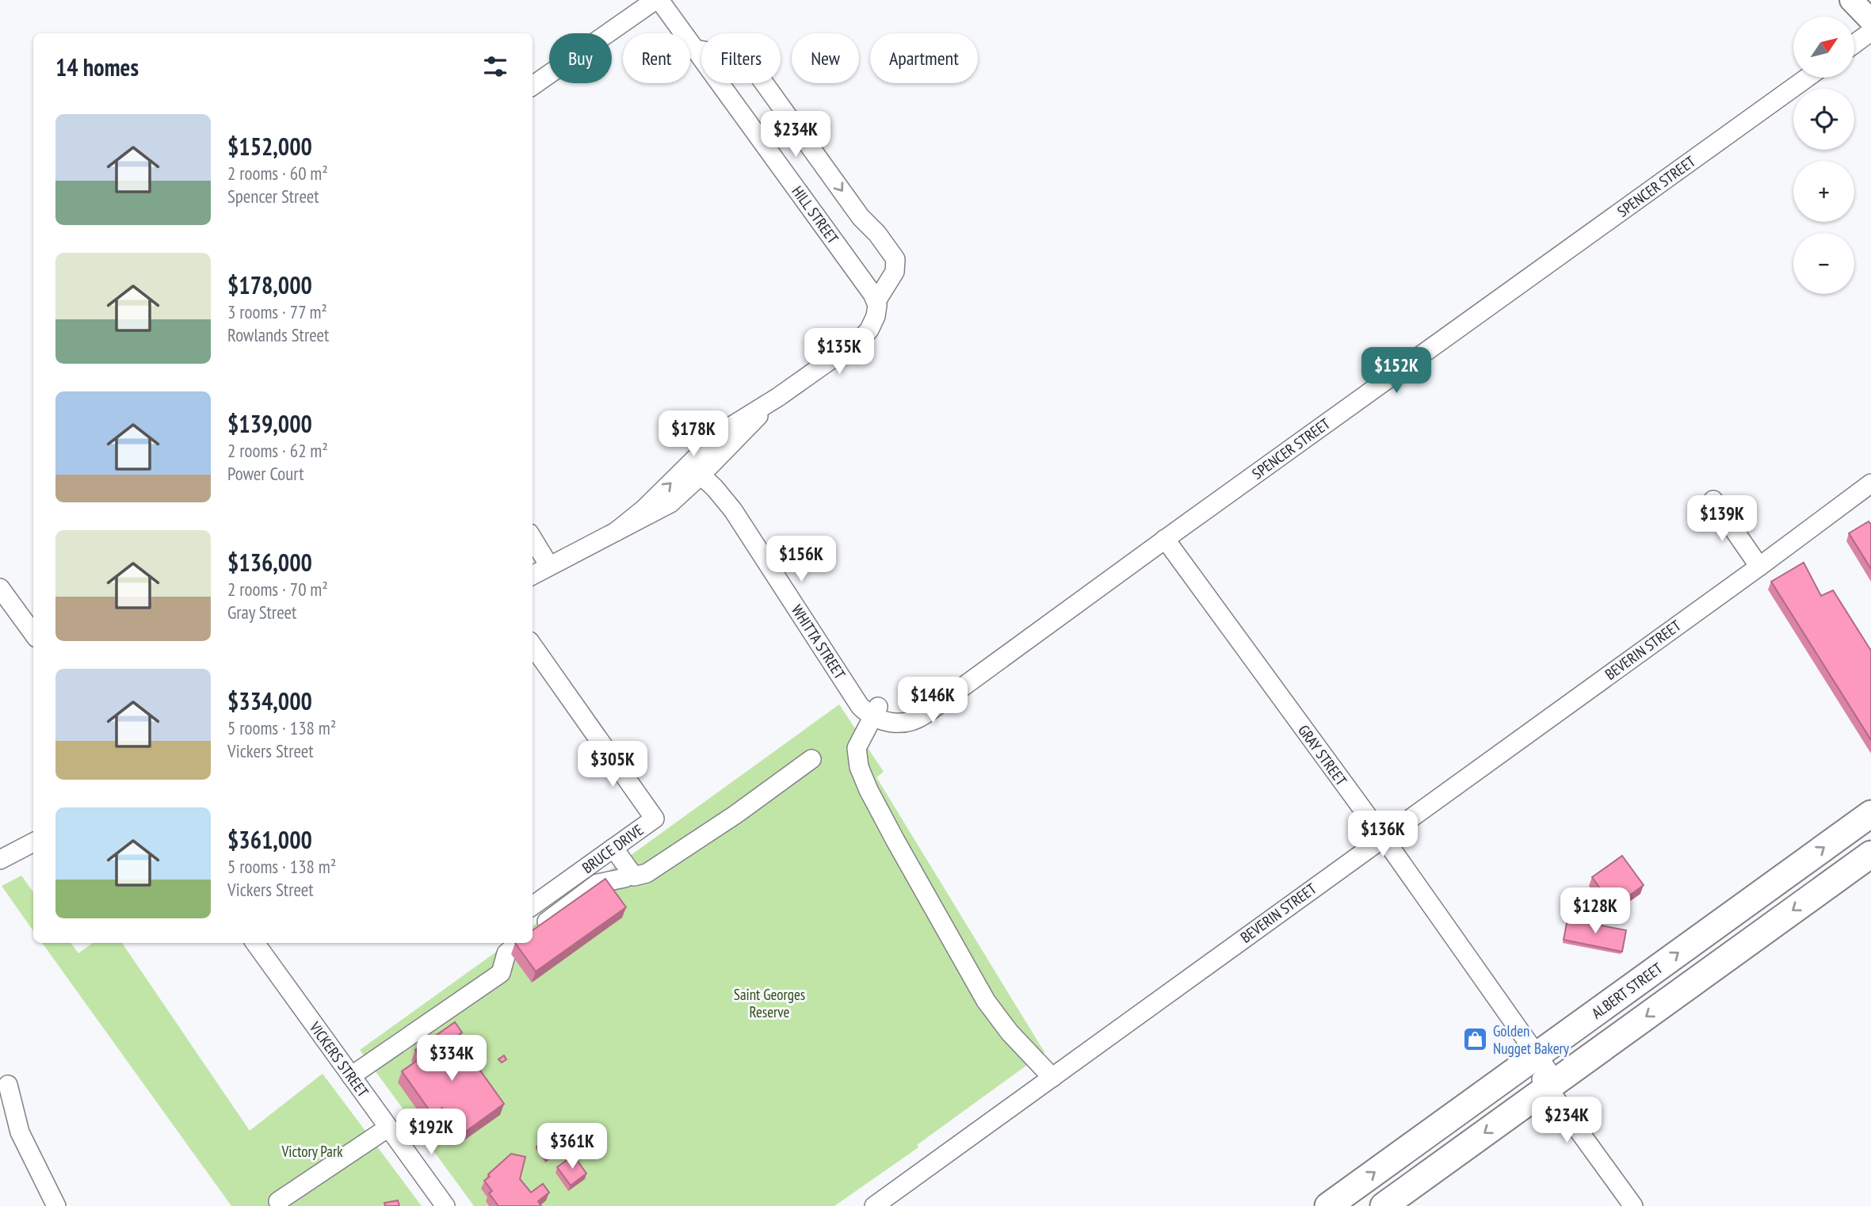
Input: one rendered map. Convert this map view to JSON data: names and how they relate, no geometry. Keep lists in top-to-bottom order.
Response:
{
  "streets": {
    "highway": ["ALBERT STREET"],
    "street": [
      "SPENCER STREET",
      "HILL STREET",
      "WHITTA STREET",
      "BEVERIN STREET",
      "GRAY STREET",
      "BRUCE DRIVE",
      "VICKERS STREET"
    ]
  },
  "crossings": [
    ["SPENCER STREET", "WHITTA STREET"],
    ["SPENCER STREET", "GRAY STREET"],
    ["BEVERIN STREET", "GRAY STREET"],
    ["GRAY STREET", "ALBERT STREET"]
  ],
  "parks": ["Saint Georges Reserve", "Victory Park"],
  "places": {
    "shop": ["Golden Nugget Bakery"]
  },
  "north": "top right",
  "page": {
    "map_buttons": ["+", "−"],
    "chip": [
      "Buy",
      "Rent",
      "Filters",
      "New",
      "Apartment"
    ],
    "heading": "14 homes",
    "list": [
      {
        "name": "$152,000",
        "note": "2 rooms · 60 m² · Spencer Street"
      },
      {
        "name": "$178,000",
        "note": "3 rooms · 77 m² · Rowlands Street"
      },
      {
        "name": "$139,000",
        "note": "2 rooms · 62 m² · Power Court"
      },
      {
        "name": "$136,000",
        "note": "2 rooms · 70 m² · Gray Street"
      },
      {
        "name": "$334,000",
        "note": "5 rooms · 138 m² · Vickers Street"
      },
      {
        "name": "$361,000",
        "note": "5 rooms · 138 m² · Vickers Street"
      }
    ],
    "price": [
      "$234K",
      "$135K",
      "$152K",
      "$178K",
      "$139K",
      "$156K",
      "$146K",
      "$305K",
      "$136K",
      "$128K",
      "$334K",
      "$234K",
      "$192K",
      "$361K"
    ]
  }
}
